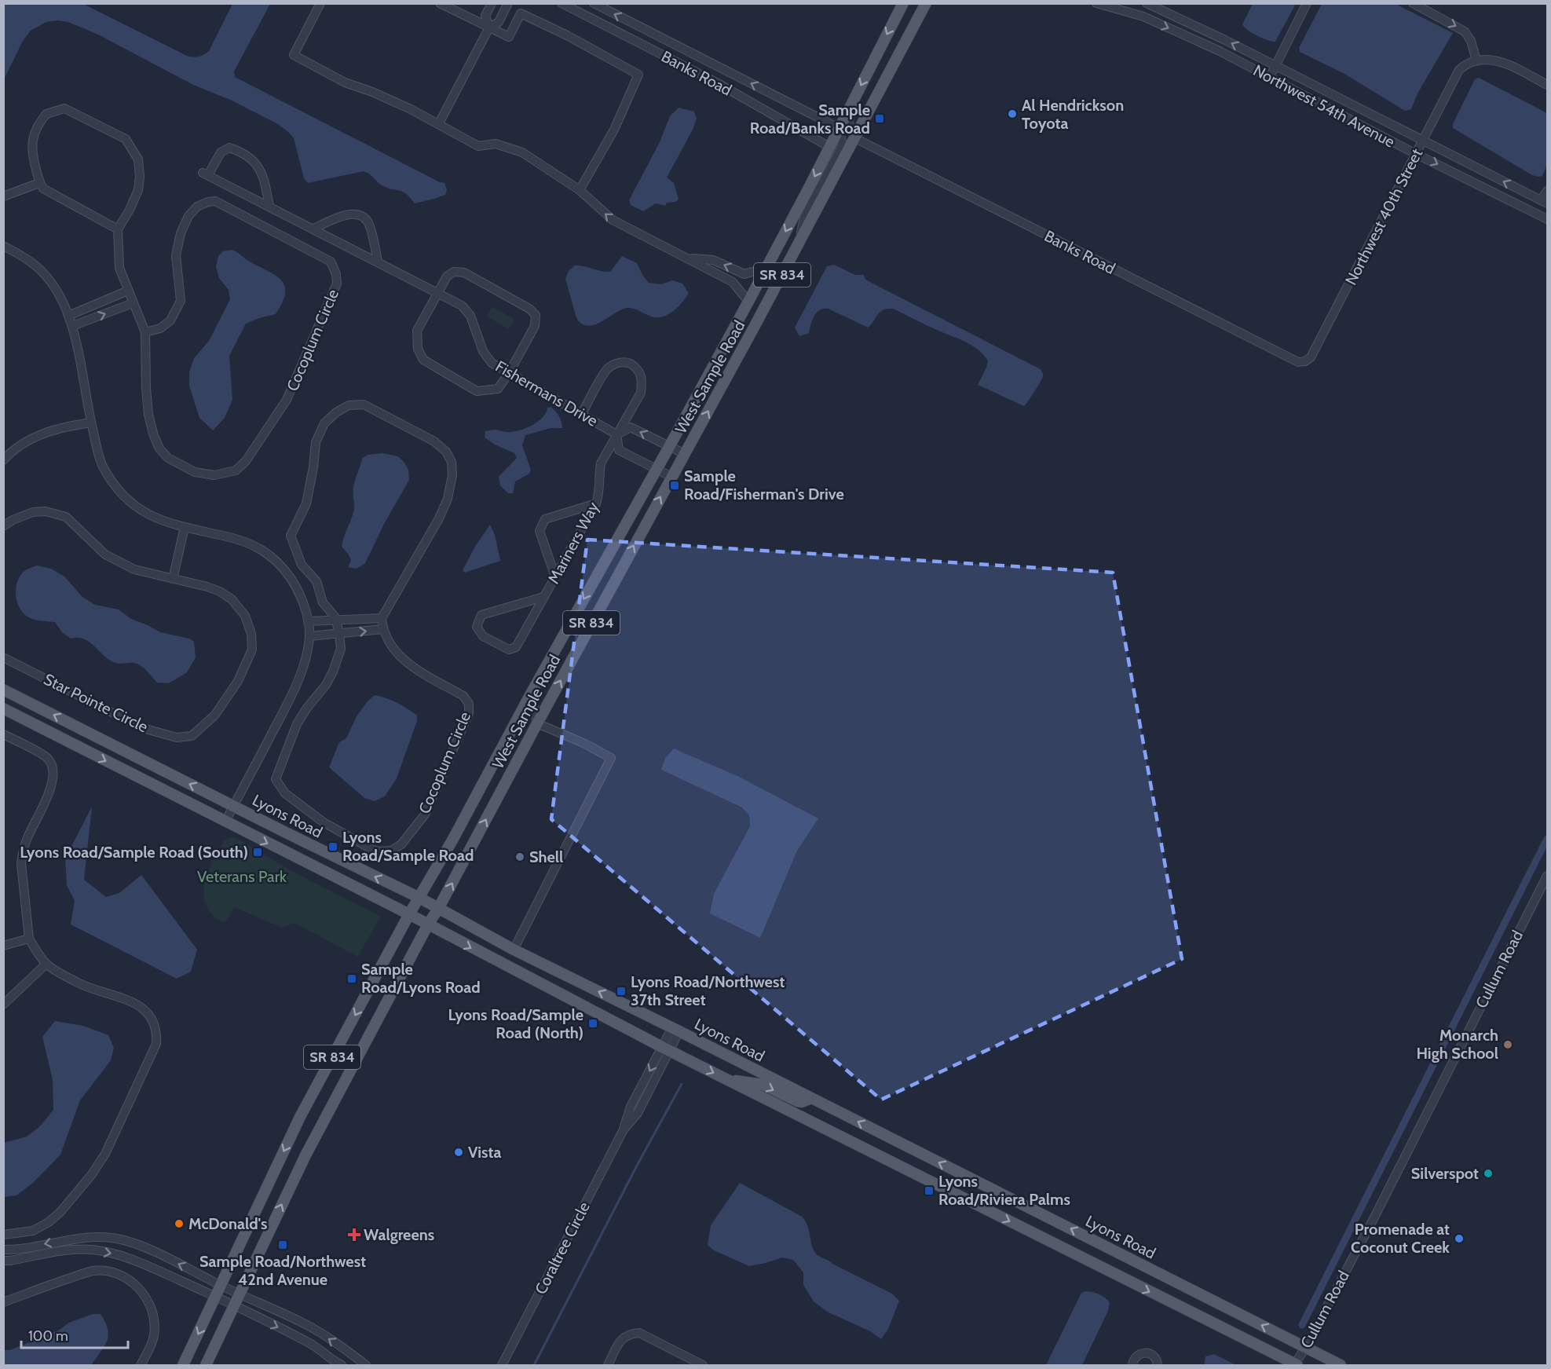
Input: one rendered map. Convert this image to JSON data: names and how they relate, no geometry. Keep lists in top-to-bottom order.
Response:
{
  "streets": {
    "main road": ["SR 834", "West Sample Road", "Lyons Road"],
    "street": [
      "Banks Road",
      "Northwest 54th Avenue",
      "Northwest 40th Street",
      "Cocoplum Circle",
      "Fishermans Drive",
      "Mariners Way",
      "Star Pointe Circle",
      "Cullum Road",
      "Coraltree Circle"
    ]
  },
  "crossings": [
    ["Banks Road", "Northwest 40th Street"],
    ["Banks Road", "West Sample Road"],
    ["Northwest 54th Avenue", "Northwest 40th Street"],
    ["West Sample Road", "Lyons Road"],
    ["Fishermans Drive", "Mariners Way"],
    ["Lyons Road", "Cullum Road"],
    ["Lyons Road", "Coraltree Circle"]
  ],
  "parks": ["Veterans Park"],
  "places": {
    "other": [
      "Al Hendrickson Toyota",
      "Shell",
      "Monarch High School",
      "Vista",
      "Silverspot",
      "McDonald's",
      "Promenade at Coconut Creek"
    ],
    "transit": [
      "Sample Road/Banks Road",
      "Sample Road/Fisherman's Drive",
      "Lyons Road/Sample Road",
      "Lyons Road/Sample Road (South)",
      "Sample Road/Lyons Road",
      "Lyons Road/Northwest 37th Street",
      "Lyons Road/Sample Road (North)",
      "Lyons Road/Riviera Palms",
      "Sample Road/Northwest 42nd Avenue"
    ],
    "health": ["Walgreens"]
  },
  "scale_bar": "100 m"
}
